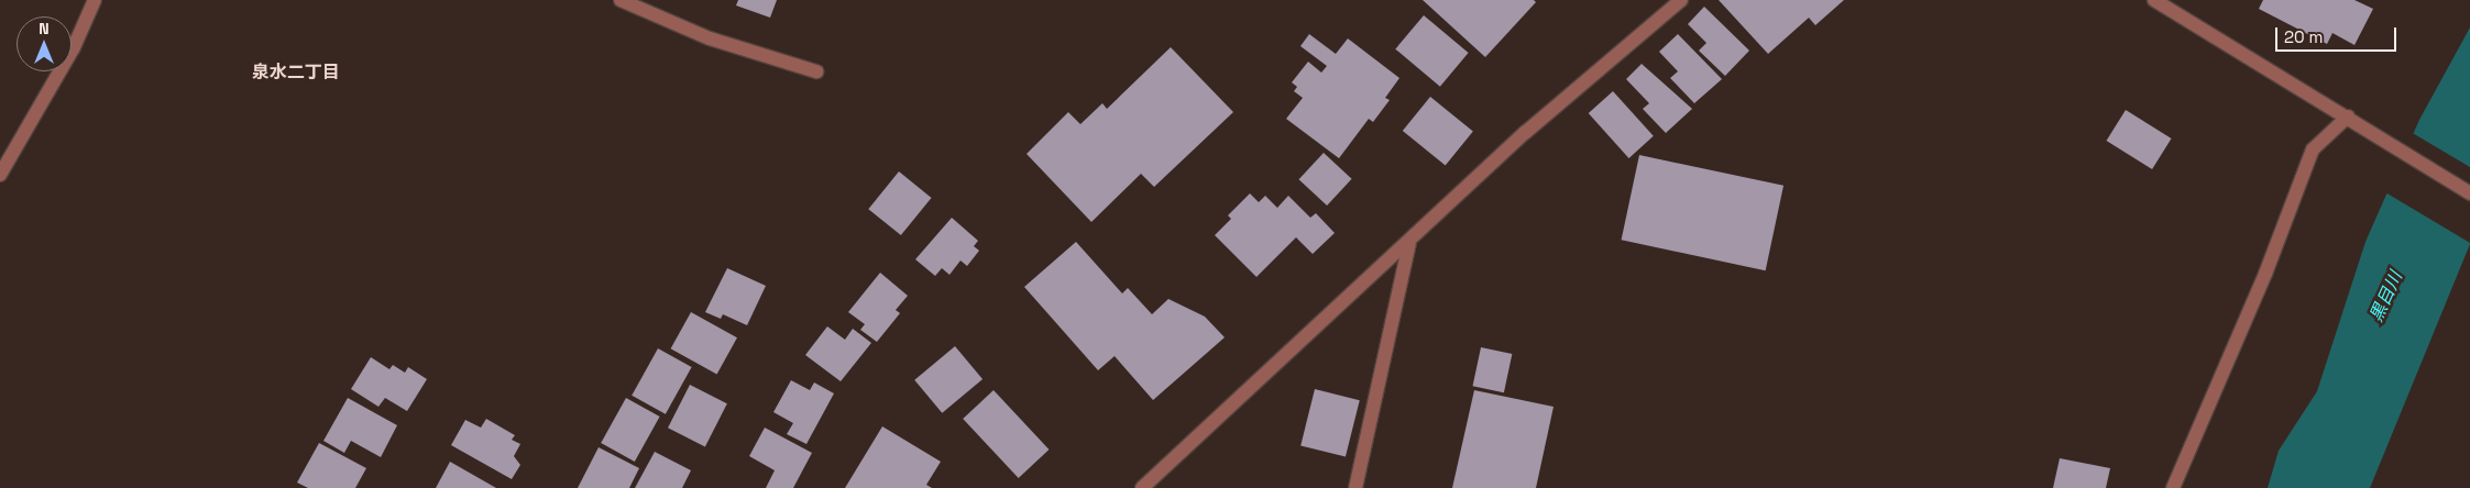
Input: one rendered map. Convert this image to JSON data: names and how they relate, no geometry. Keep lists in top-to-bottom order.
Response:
{
  "districts": ["泉水二丁目"],
  "water": ["黒目川"],
  "scale_bar": "20 m",
  "north": "top"
}
